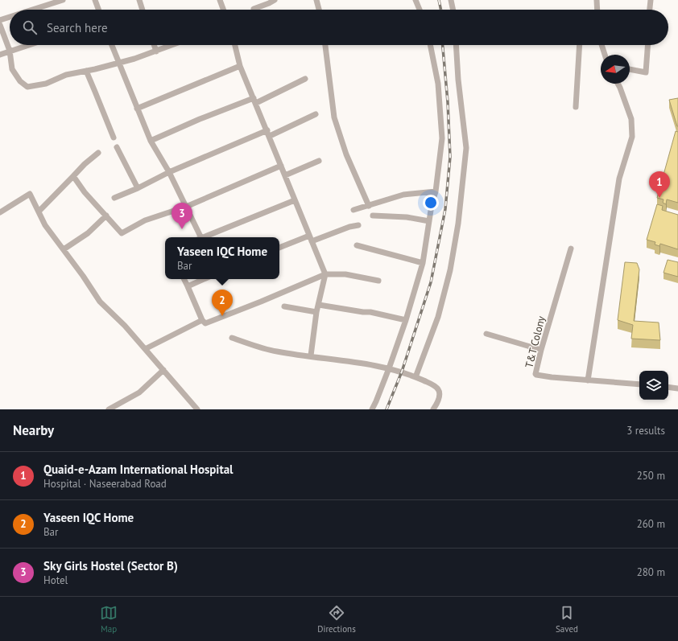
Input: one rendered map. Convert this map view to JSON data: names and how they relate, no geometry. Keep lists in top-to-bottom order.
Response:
{
  "streets": {
    "street": ["T&T Colony"]
  },
  "north": "left",
  "page": {
    "search": "Search here",
    "pins": ["1", "3", "2"],
    "popup": ["Yaseen IQC Home", "Bar"],
    "heading": ["Nearby", "3 results"],
    "list": [
      {
        "mark": "1",
        "name": "Quaid-e-Azam International Hospital",
        "note": "Hospital · Naseerabad Road",
        "value": "250 m"
      },
      {
        "mark": "2",
        "name": "Yaseen IQC Home",
        "note": "Bar",
        "value": "260 m"
      },
      {
        "mark": "3",
        "name": "Sky Girls Hostel (Sector B)",
        "note": "Hotel",
        "value": "280 m"
      }
    ],
    "nav": ["Map", "Directions", "Saved"]
  }
}
